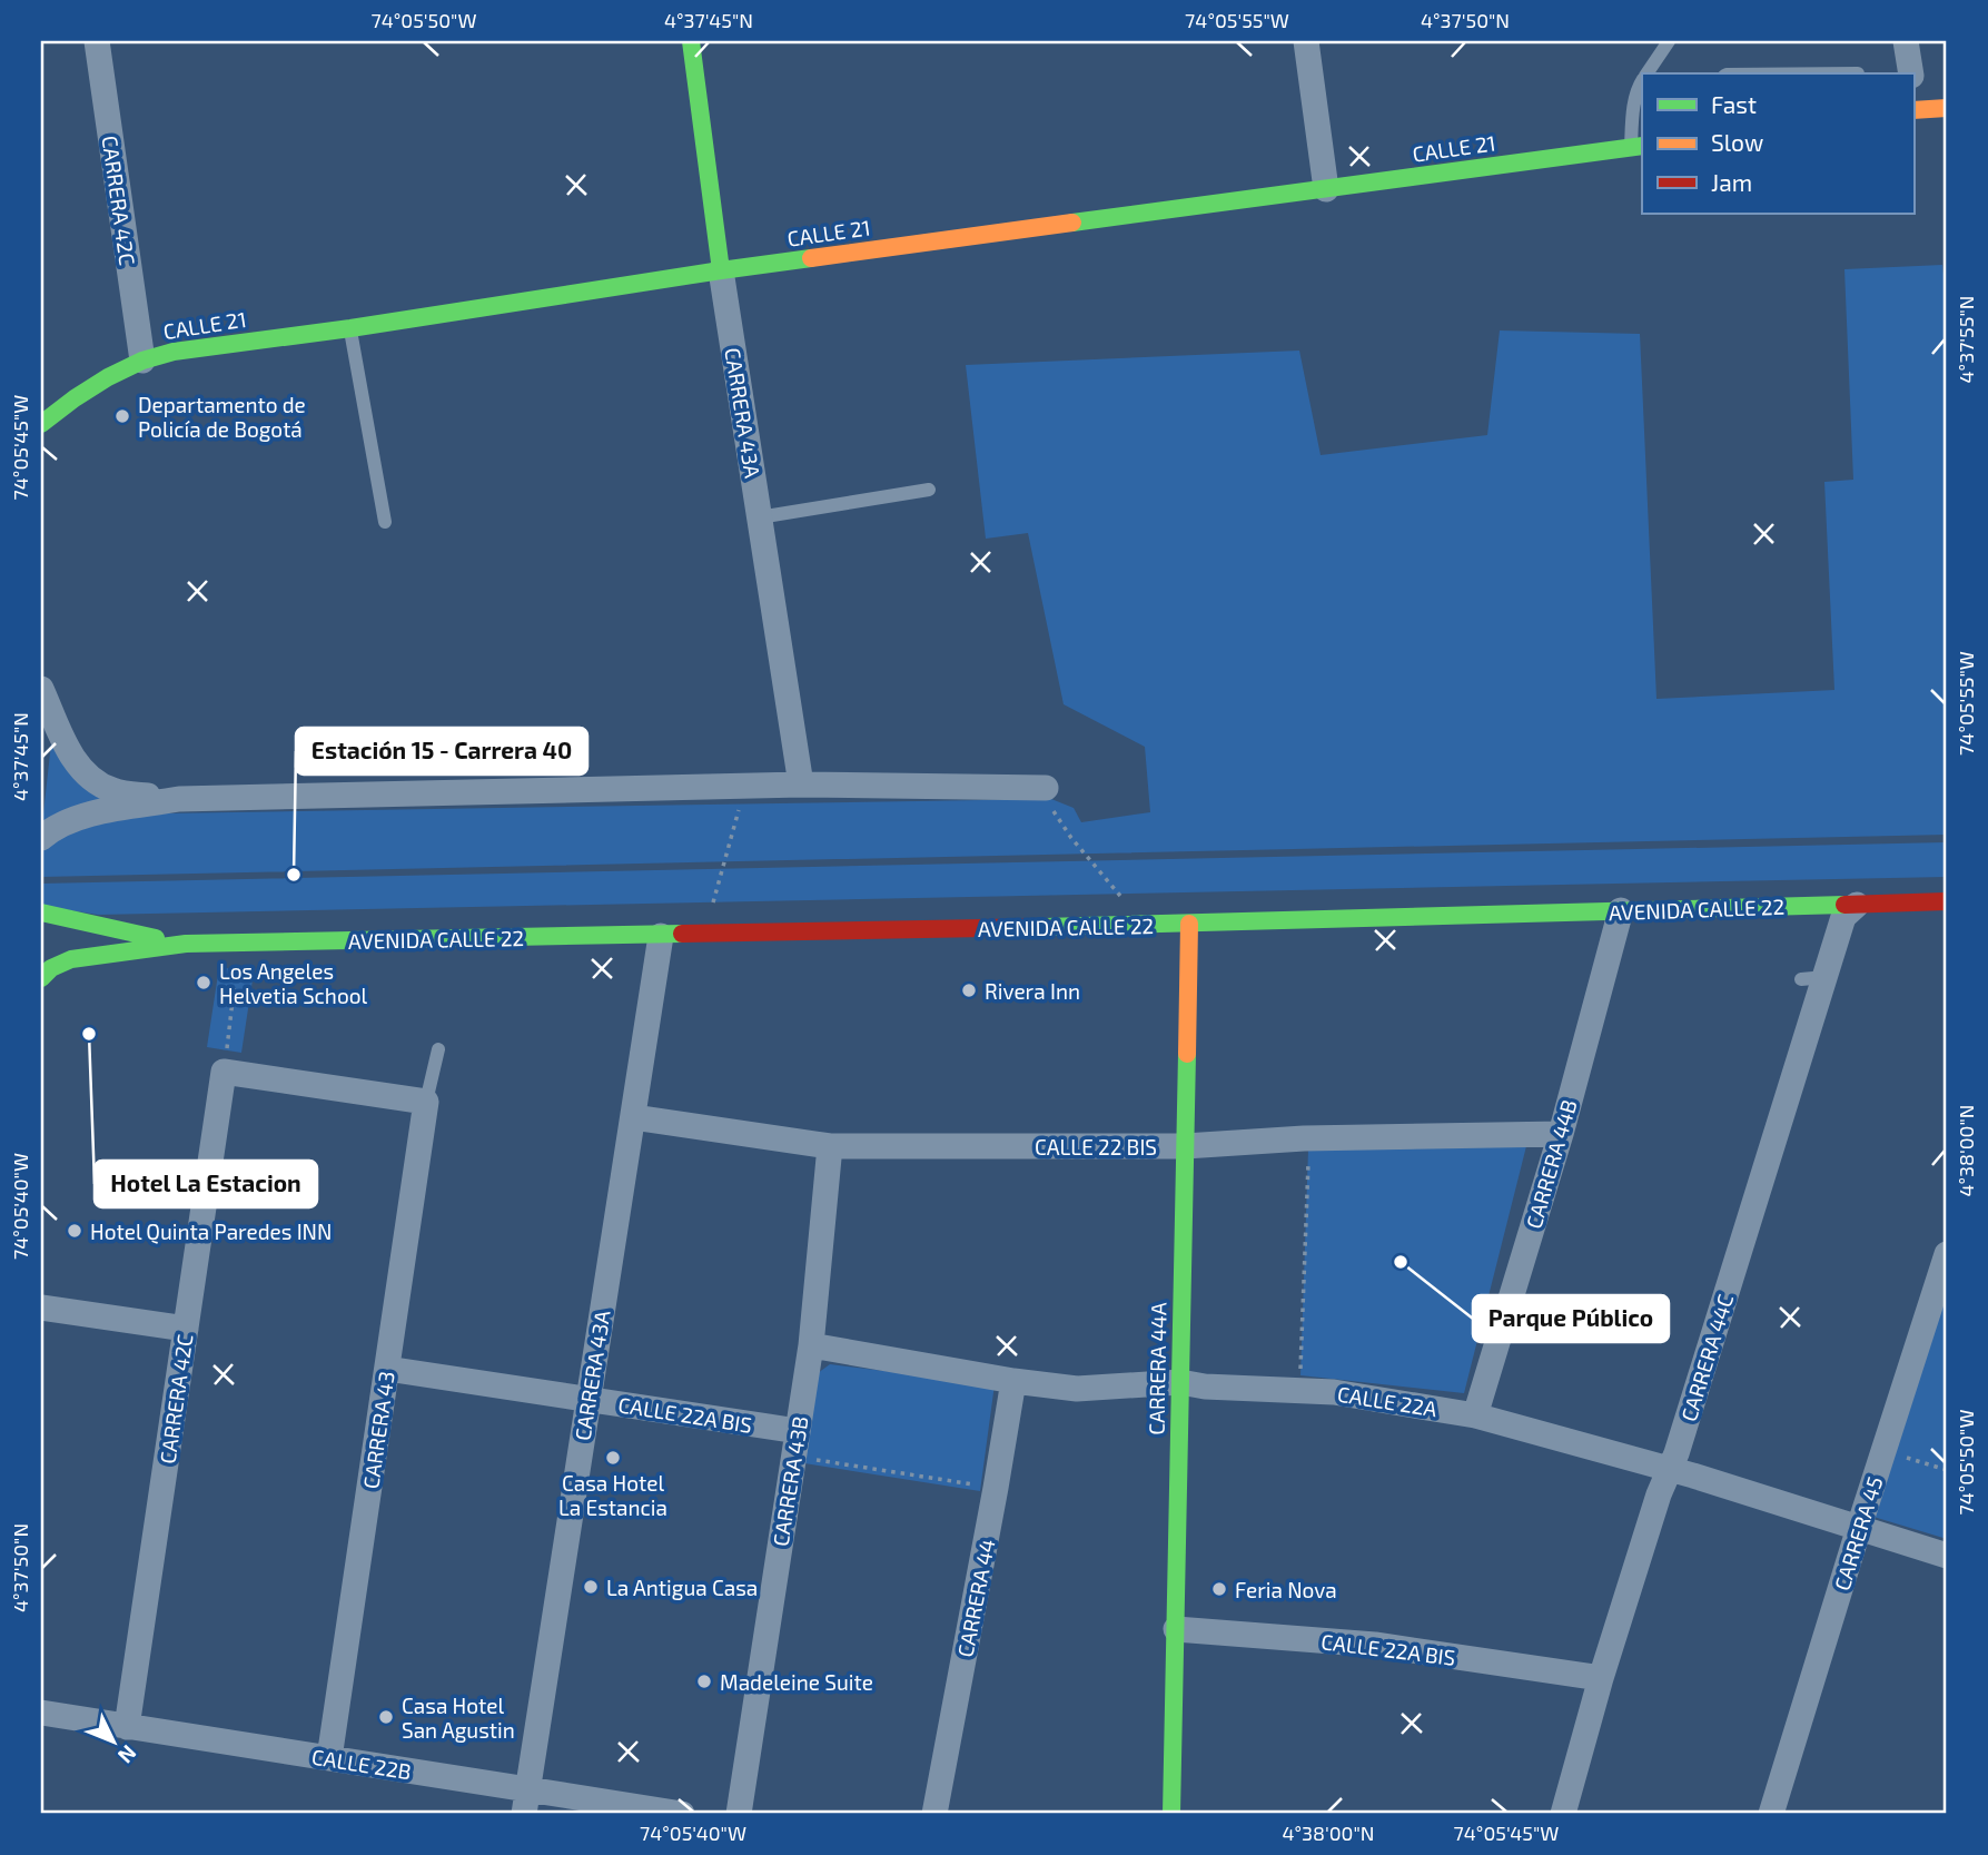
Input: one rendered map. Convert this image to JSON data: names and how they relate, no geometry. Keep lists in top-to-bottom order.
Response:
{
  "streets": {
    "street": [
      "CALLE 21",
      "CARRERA 42C",
      "CARRERA 43A",
      "AVENIDA CALLE 22",
      "CALLE 22 BIS",
      "CARRERA 44B",
      "CARRERA 44C",
      "CARRERA 44A",
      "CALLE 22A",
      "CALLE 22A BIS",
      "CARRERA 43",
      "CARRERA 43B",
      "CARRERA 45",
      "CARRERA 44",
      "CALLE 22B"
    ]
  },
  "crossings": [
    ["CALLE 21", "CARRERA 42C"],
    ["CALLE 21", "CARRERA 43A"],
    ["CARRERA 42C", "CALLE 22B"],
    ["CARRERA 43A", "AVENIDA CALLE 22"],
    ["CARRERA 43A", "CALLE 22 BIS"],
    ["CARRERA 43A", "CALLE 22A BIS"],
    ["CARRERA 43A", "CALLE 22B"],
    ["AVENIDA CALLE 22", "CARRERA 44B"],
    ["AVENIDA CALLE 22", "CARRERA 44C"],
    ["AVENIDA CALLE 22", "CARRERA 44A"],
    ["CALLE 22 BIS", "CARRERA 44B"],
    ["CALLE 22 BIS", "CARRERA 44A"],
    ["CALLE 22 BIS", "CARRERA 43B"],
    ["CARRERA 44B", "CALLE 22A"],
    ["CARRERA 44C", "CALLE 22A"],
    ["CARRERA 44C", "CALLE 22A BIS"],
    ["CARRERA 44A", "CALLE 22A"],
    ["CARRERA 44A", "CALLE 22A BIS"],
    ["CALLE 22A", "CARRERA 43B"],
    ["CALLE 22A", "CARRERA 45"],
    ["CALLE 22A", "CARRERA 44"],
    ["CALLE 22A BIS", "CARRERA 43"],
    ["CALLE 22A BIS", "CARRERA 43B"],
    ["CARRERA 43", "CALLE 22B"]
  ],
  "places": [
    "Departamento de Policía de Bogotá",
    "Estación 15 - Carrera 40",
    "Los Angeles Helvetia School",
    "Rivera Inn",
    "Hotel La Estacion",
    "Hotel Quinta Paredes INN",
    "Parque Público",
    "Casa Hotel La Estancia",
    "La Antigua Casa",
    "Feria Nova",
    "Madeleine Suite",
    "Casa Hotel San Agustin"
  ],
  "legend": ["Fast", "Slow", "Jam"],
  "north": "bottom right",
  "coordinates": [
    "74°05'50\"W",
    "4°37'45\"N",
    "74°05'55\"W",
    "4°37'50\"N",
    "4°37'55\"N",
    "74°05'45\"W",
    "4°38'00\"N",
    "74°05'40\"W"
  ]
}
